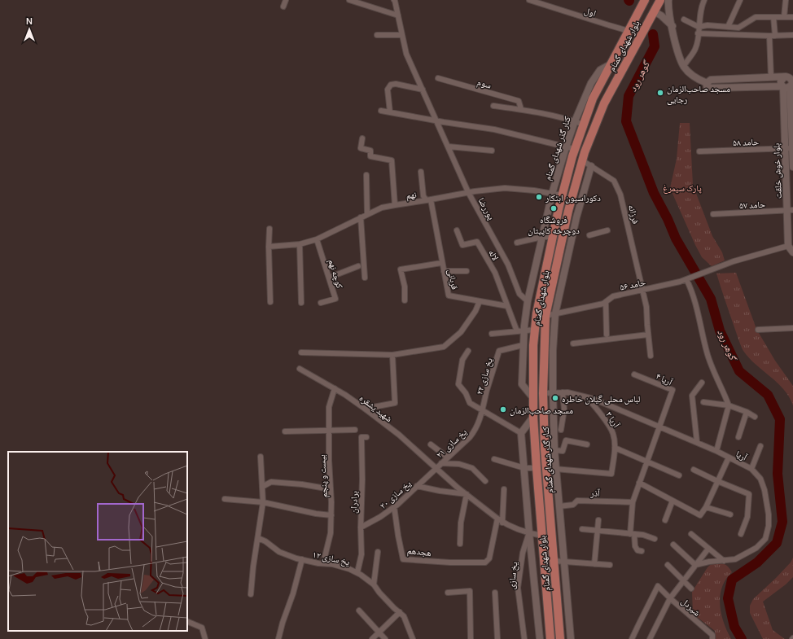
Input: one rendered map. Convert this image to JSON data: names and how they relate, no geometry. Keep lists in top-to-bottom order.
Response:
{
  "streets": {
    "highway": ["بلوار شهدای گمنام"],
    "street": [
      "اول",
      "سوم",
      "حامد ۵۸",
      "کنار گذر شهدای گمنام",
      "بلوار خوش خلقت",
      "نهم",
      "حامد ۵۷",
      "پوررضا",
      "فرزانه",
      "لاله",
      "کوچه نهم",
      "قربانی",
      "حامد ۵۶",
      "یخ سازی ۲۲",
      "آریا ۴",
      "شهید یشقره",
      "آریا ۳",
      "یخ سازی ۲۱",
      "آریا",
      "بیست و پنجم",
      "آذر",
      "یخ سازی ۲۰",
      "برادران",
      "هجدهم",
      "یخ سازی ۱۲",
      "یخ سازی",
      "شیردل"
    ]
  },
  "crossings": [
    ["اول", "بلوار شهدای گمنام"],
    ["بلوار شهدای گمنام", "کنار گذر شهدای گمنام"],
    ["بلوار شهدای گمنام", "نهم"],
    ["بلوار شهدای گمنام", "فرزانه"],
    ["بلوار شهدای گمنام", "حامد ۵۶"],
    ["بلوار شهدای گمنام", "آریا"],
    ["حامد ۵۸", "بلوار خوش خلقت"],
    ["کنار گذر شهدای گمنام", "نهم"],
    ["کنار گذر شهدای گمنام", "پوررضا"],
    ["کنار گذر شهدای گمنام", "فرزانه"],
    ["کنار گذر شهدای گمنام", "حامد ۵۶"],
    ["کنار گذر شهدای گمنام", "یخ سازی ۲۲"],
    ["کنار گذر شهدای گمنام", "آریا ۳"],
    ["کنار گذر شهدای گمنام", "آریا"],
    ["کنار گذر شهدای گمنام", "آذر"],
    ["بلوار خوش خلقت", "حامد ۵۷"],
    ["بلوار خوش خلقت", "حامد ۵۶"],
    ["نهم", "پوررضا"],
    ["نهم", "کوچه نهم"],
    ["نهم", "قربانی"],
    ["فرزانه", "حامد ۵۶"],
    ["لاله", "قربانی"],
    ["یخ سازی ۲۲", "یخ سازی ۲۱"],
    ["آریا ۴", "آریا"],
    ["شهید یشقره", "یخ سازی ۲۱"],
    ["شهید یشقره", "بیست و پنجم"],
    ["شهید یشقره", "یخ سازی ۲۰"],
    ["آریا ۳", "آریا"],
    ["یخ سازی ۲۱", "یخ سازی ۲۰"],
    ["بیست و پنجم", "یخ سازی ۱۲"],
    ["یخ سازی ۲۰", "برادران"],
    ["یخ سازی ۲۰", "هجدهم"],
    ["برادران", "یخ سازی ۱۲"]
  ],
  "water": ["گوهر رود"],
  "parks": ["پارک سیمرغ"],
  "places": [
    "مسجد صاحب‌الزمان رجایی",
    "دکوراسیون ابتکار",
    "فروشگاه دوچرخه کاپیتان",
    "لباس محلی گیلان خاطره",
    "مسجد صاحب‌الزمان"
  ],
  "north": "top"
}
